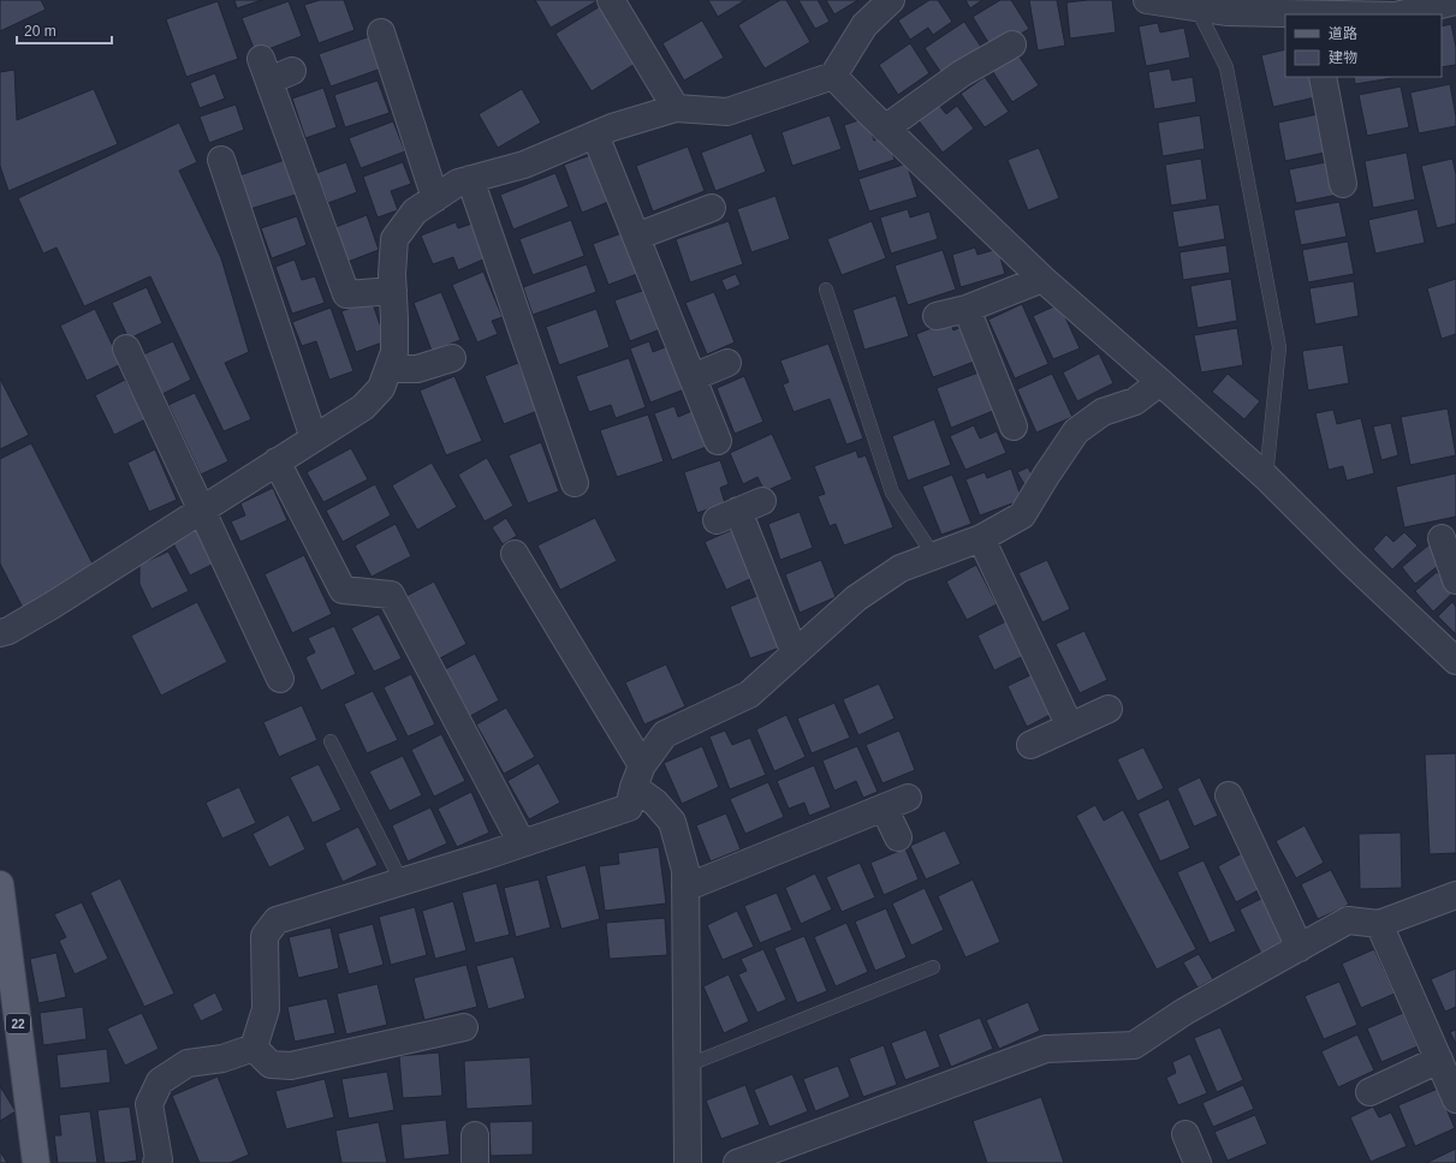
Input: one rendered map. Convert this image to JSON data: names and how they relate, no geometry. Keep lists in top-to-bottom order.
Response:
{
  "streets": {
    "main road": ["22"]
  },
  "legend": ["道路", "建物"],
  "scale_bar": "20 m"
}
